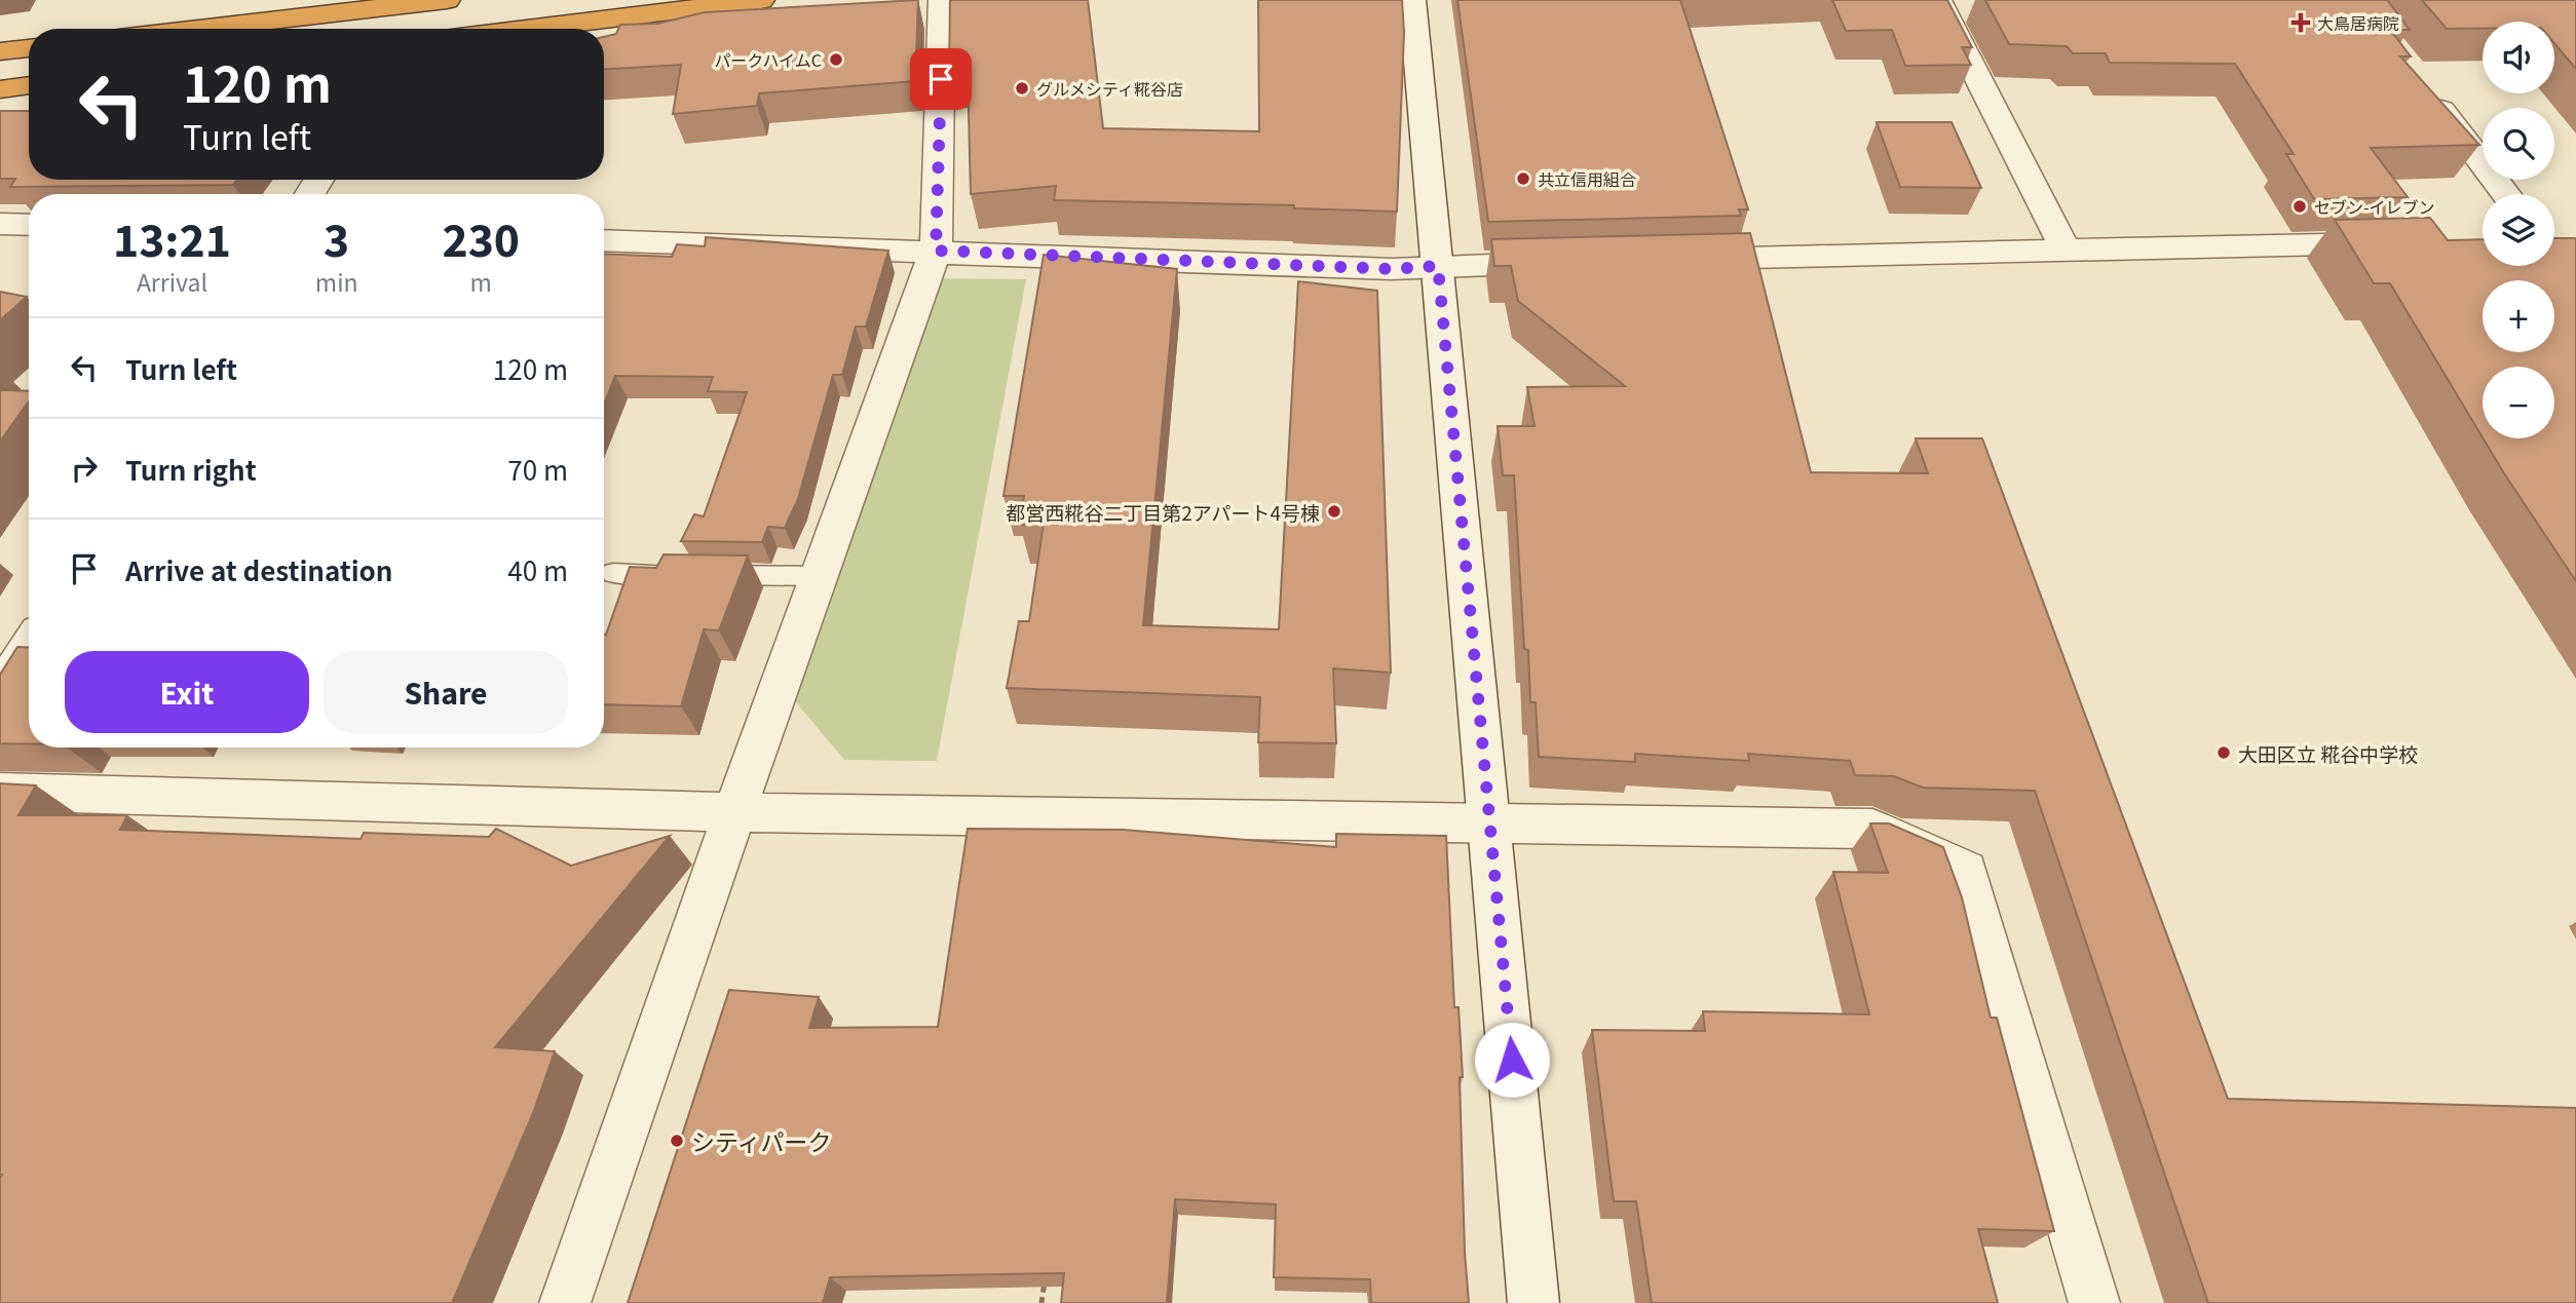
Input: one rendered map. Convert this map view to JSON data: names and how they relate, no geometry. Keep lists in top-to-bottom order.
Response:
{
  "places": {
    "health": ["大鳥居病院"],
    "other": [
      "パークハイムC",
      "グルメシティ糀谷店",
      "共立信用組合",
      "セブン-イレブン",
      "都営西糀谷二丁目第2アパート4号棟",
      "大田区立 糀谷中学校",
      "シティパーク"
    ]
  },
  "page": {
    "map_buttons": ["+", "−"],
    "turn": ["120 m", "Turn left"],
    "eta": [
      "13:21",
      "Arrival",
      "3",
      "min",
      "230",
      "m"
    ],
    "list": [
      {
        "name": "Turn left",
        "value": "120 m"
      },
      {
        "name": "Turn right",
        "value": "70 m"
      },
      {
        "name": "Arrive at destination",
        "value": "40 m"
      }
    ],
    "buttons": ["Exit", "Share"]
  }
}
